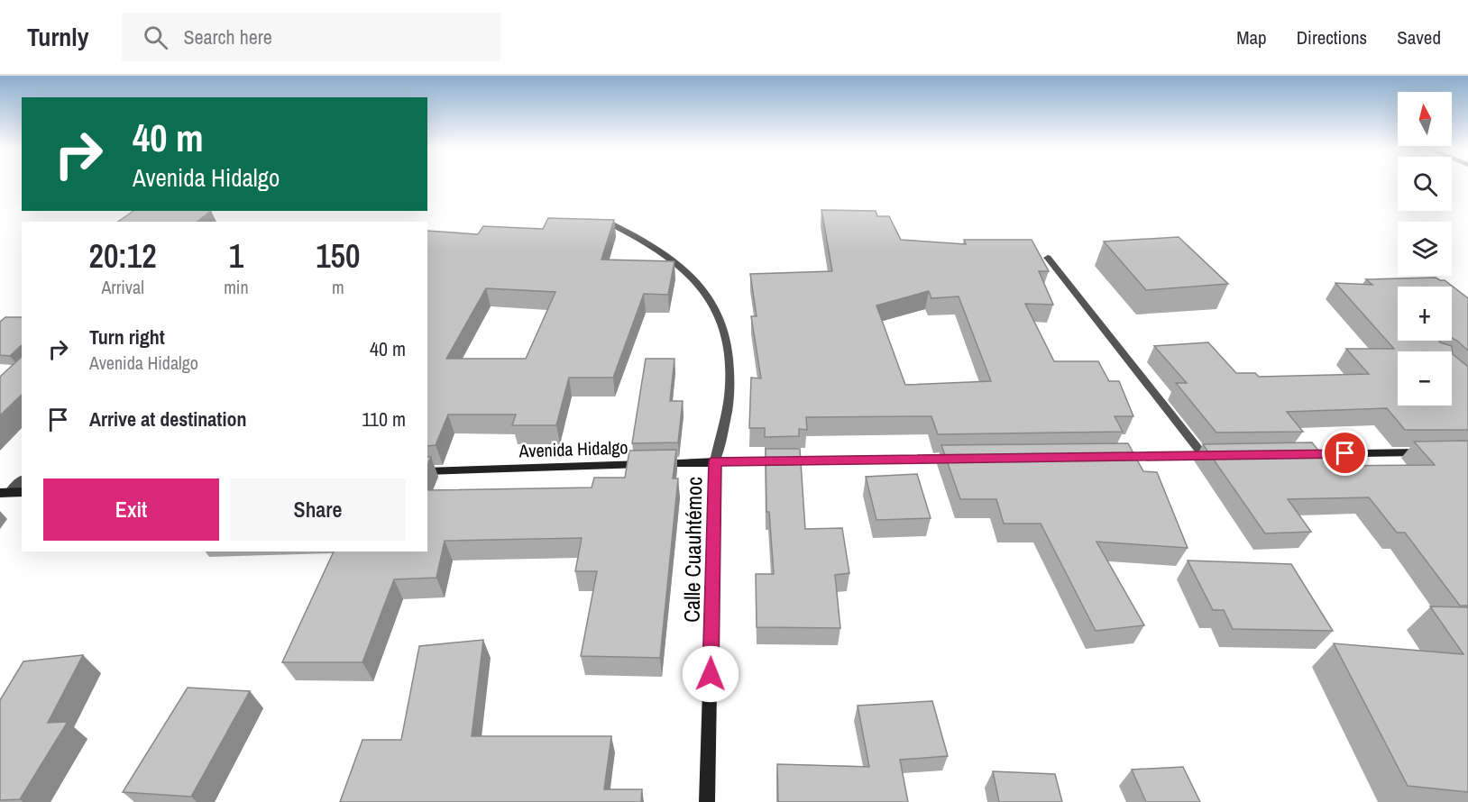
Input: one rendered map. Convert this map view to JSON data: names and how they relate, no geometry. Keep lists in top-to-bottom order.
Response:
{
  "streets": {
    "street": ["Avenida Hidalgo", "Calle Cuauhtémoc"]
  },
  "crossings": [
    ["Avenida Hidalgo", "Calle Cuauhtémoc"]
  ],
  "north": "top",
  "page": {
    "header": "Turnly",
    "search": "Search here",
    "nav": ["Map", "Directions", "Saved"],
    "map_buttons": ["+", "−"],
    "turn": ["40 m", "Avenida Hidalgo"],
    "eta": [
      "20:12",
      "Arrival",
      "1",
      "min",
      "150",
      "m"
    ],
    "list": [
      {
        "name": "Turn right",
        "note": "Avenida Hidalgo",
        "value": "40 m"
      },
      {
        "name": "Arrive at destination",
        "value": "110 m"
      }
    ],
    "buttons": ["Exit", "Share"]
  }
}
